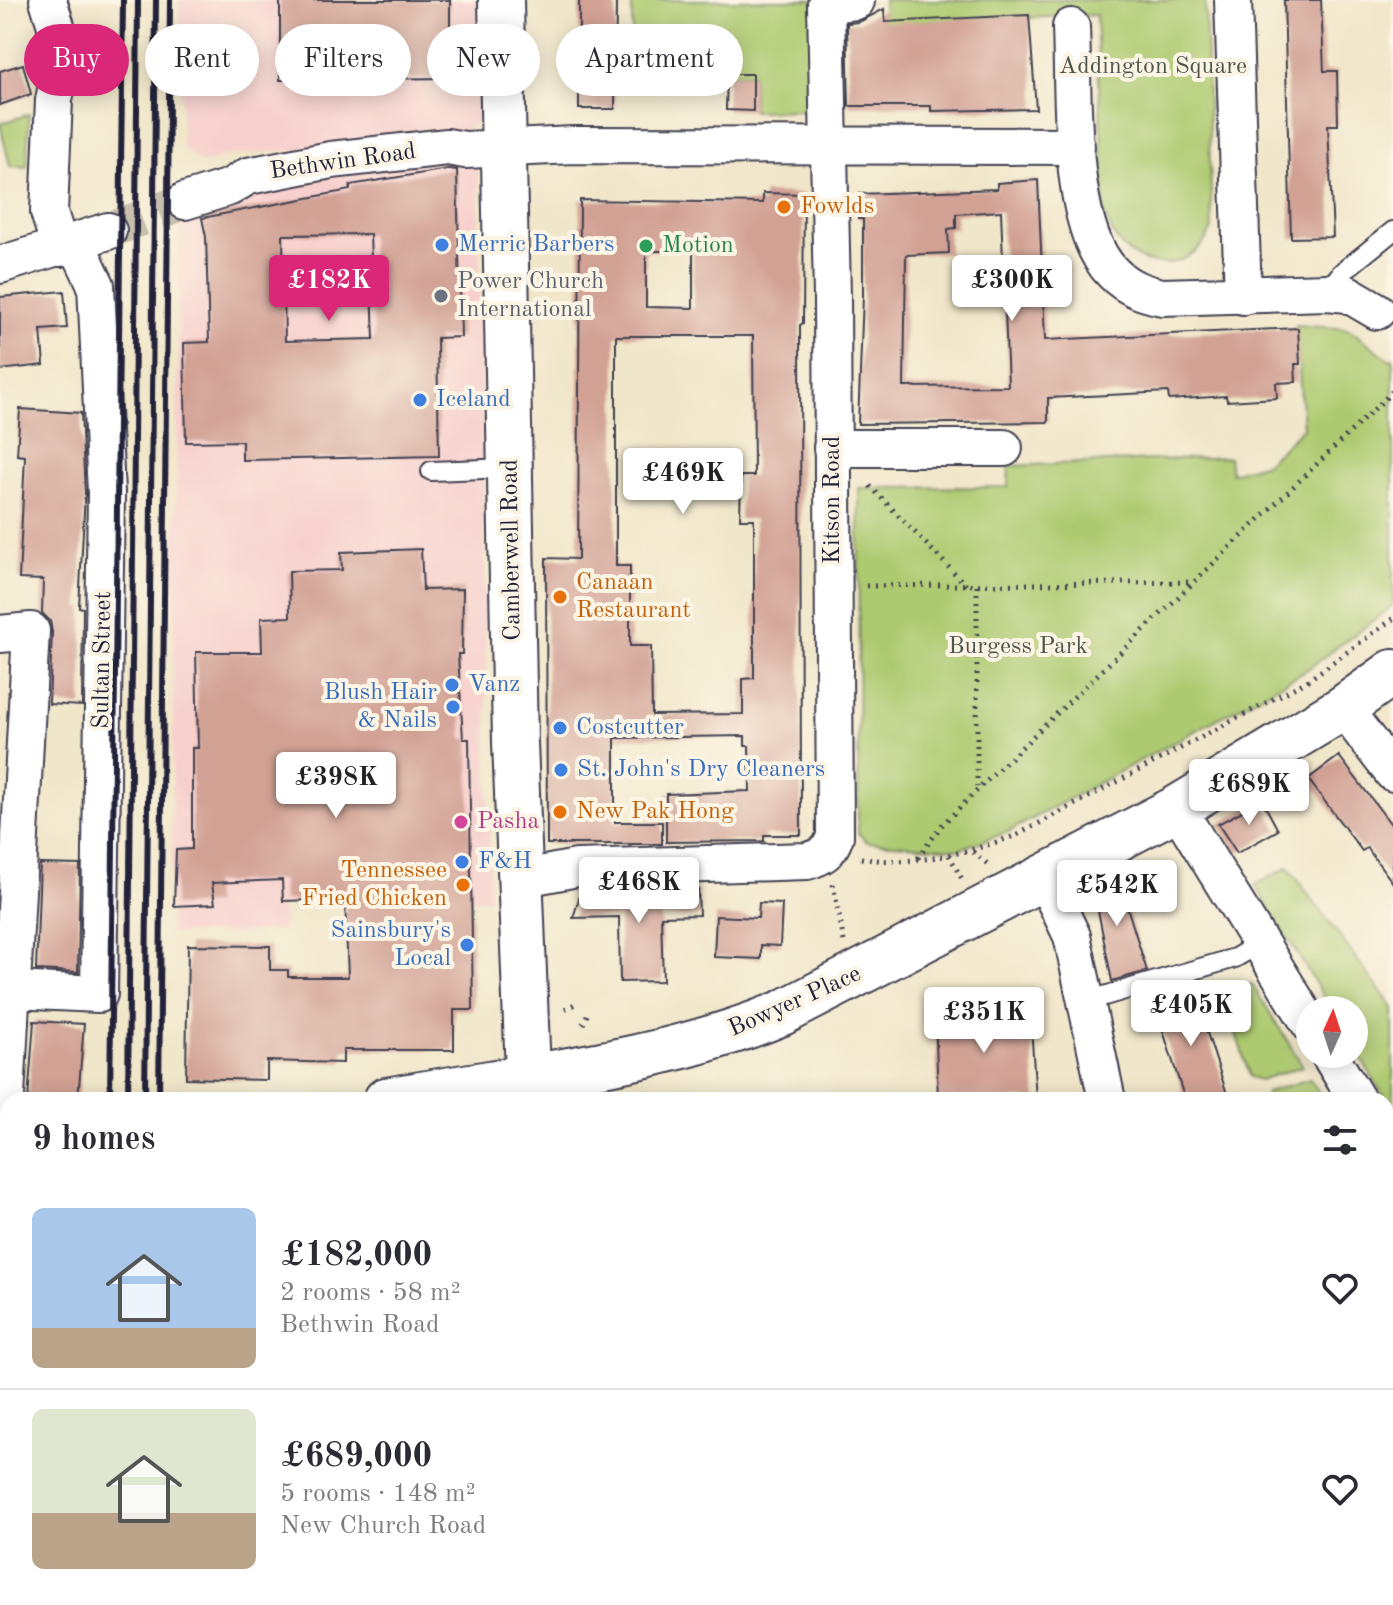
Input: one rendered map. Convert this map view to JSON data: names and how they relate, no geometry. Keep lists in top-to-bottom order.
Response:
{
  "streets": {
    "main road": ["Camberwell Road", "Bowyer Place"],
    "street": ["Bethwin Road", "Kitson Road", "Sultan Street"]
  },
  "crossings": [
    ["Bethwin Road", "Camberwell Road"],
    ["Camberwell Road", "Bowyer Place"]
  ],
  "parks": ["Addington Square", "Burgess Park"],
  "places": [
    "Fowlds",
    "Merric Barbers",
    "Motion",
    "Power Church International",
    "Iceland",
    "Canaan Restaurant",
    "Vanz",
    "Blush Hair & Nails",
    "Costcutter",
    "St. John's Dry Cleaners",
    "New Pak Hong",
    "Pasha",
    "F&H",
    "Tennessee Fried Chicken",
    "Sainsbury's Local"
  ],
  "north": "top",
  "page": {
    "chip": [
      "Buy",
      "Rent",
      "Filters",
      "New",
      "Apartment"
    ],
    "price": [
      "£182K",
      "£300K",
      "£469K",
      "£398K",
      "£689K",
      "£468K",
      "£542K",
      "£405K",
      "£351K"
    ],
    "heading": "9 homes",
    "list": [
      {
        "name": "£182,000",
        "note": "2 rooms · 58 m² · Bethwin Road"
      },
      {
        "name": "£689,000",
        "note": "5 rooms · 148 m² · New Church Road"
      }
    ]
  }
}
